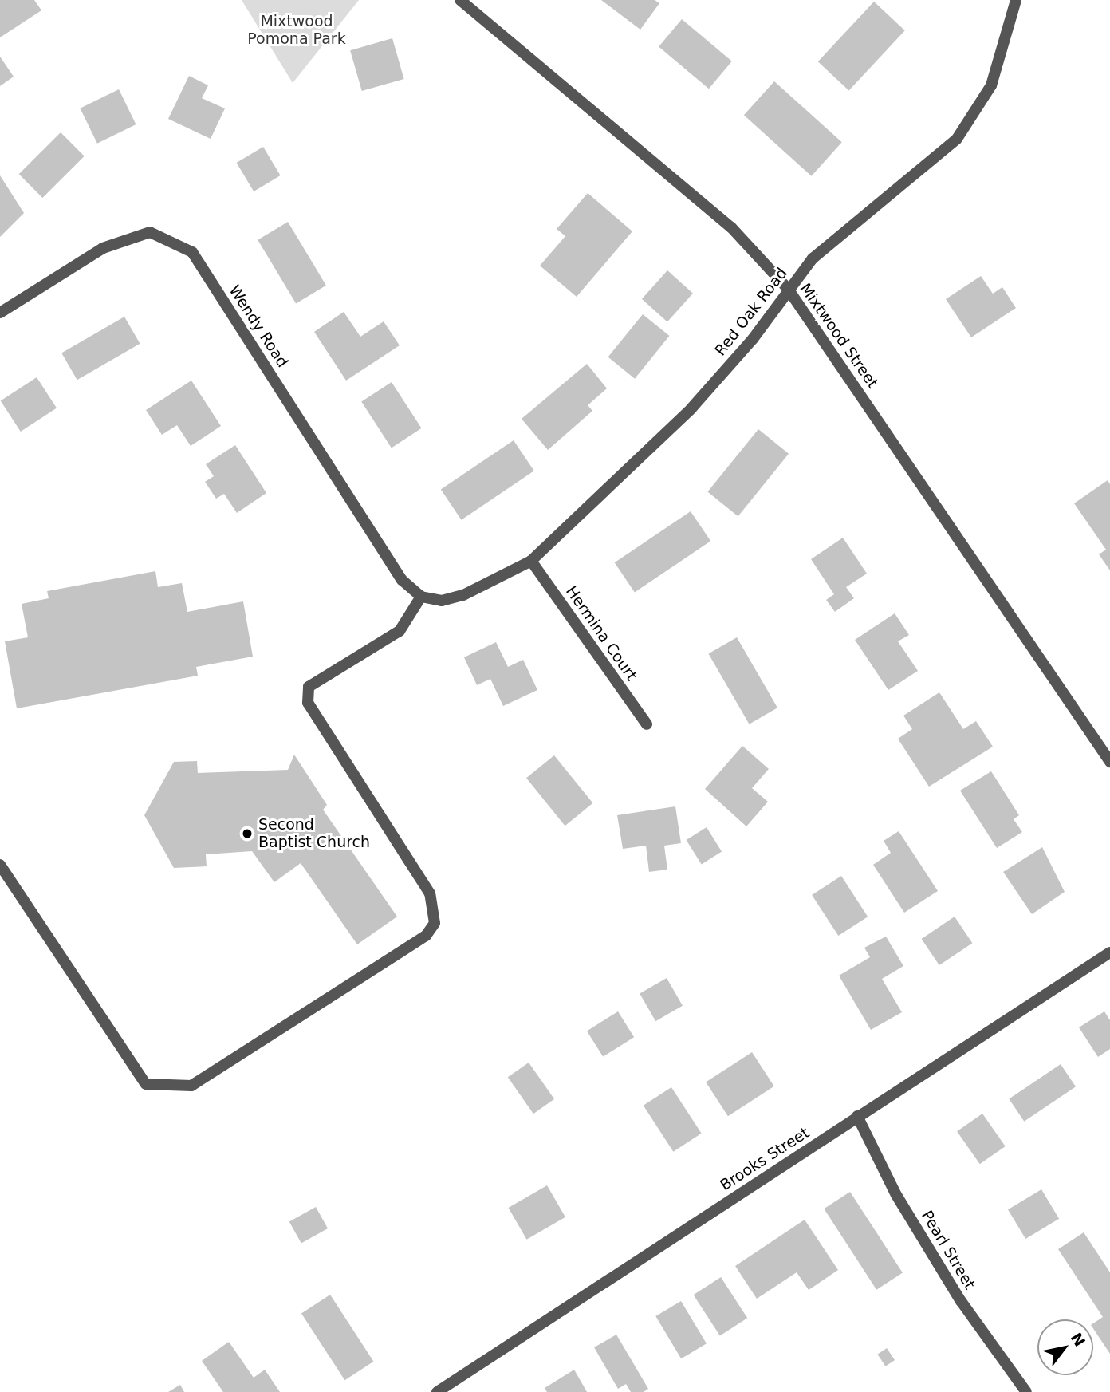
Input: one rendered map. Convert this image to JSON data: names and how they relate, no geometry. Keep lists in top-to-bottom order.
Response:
{
  "streets": {
    "street": [
      "Red Oak Road",
      "Wendy Road",
      "Mixtwood Street",
      "Hermina Court",
      "Brooks Street",
      "Pearl Street"
    ]
  },
  "crossings": [
    ["Red Oak Road", "Wendy Road"],
    ["Red Oak Road", "Mixtwood Street"],
    ["Red Oak Road", "Hermina Court"],
    ["Brooks Street", "Pearl Street"]
  ],
  "parks": ["Mixtwood Pomona Park"],
  "places": ["Second Baptist Church"],
  "north": "top right"
}
